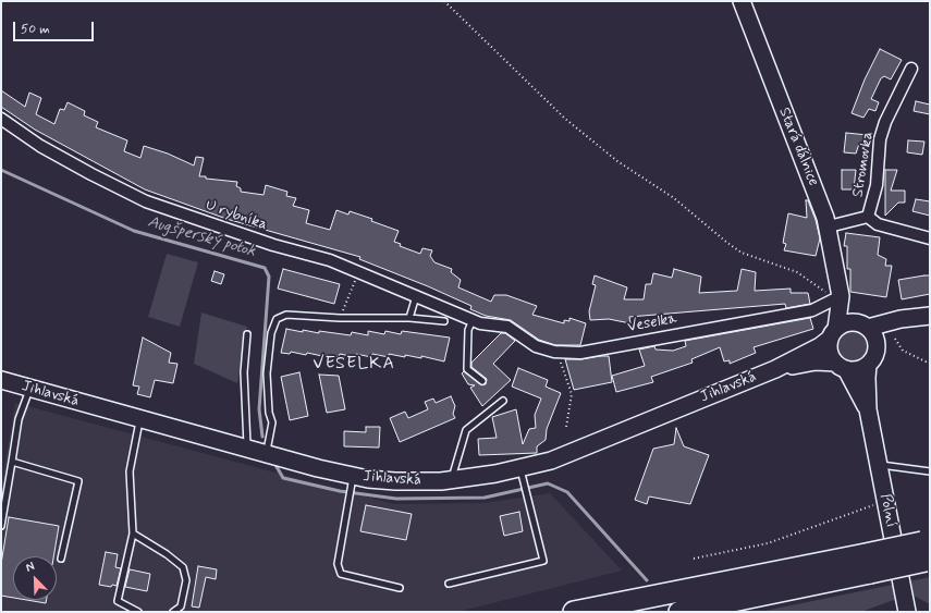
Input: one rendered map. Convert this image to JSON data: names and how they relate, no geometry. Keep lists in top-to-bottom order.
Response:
{
  "streets": {
    "main road": ["Stará dálnice", "Jihlavská", "Polní"],
    "street": ["Stromovka", "U rybníka", "Veselka"]
  },
  "crossings": [
    ["Stará dálnice", "Stromovka"],
    ["Stará dálnice", "Veselka"],
    ["Stará dálnice", "Jihlavská"],
    ["Stará dálnice", "Polní"],
    ["U rybníka", "Veselka"],
    ["Jihlavská", "Polní"]
  ],
  "districts": ["VESELKA"],
  "water": ["Augšperský potok"],
  "scale_bar": "50 m",
  "north": "top left"
}
